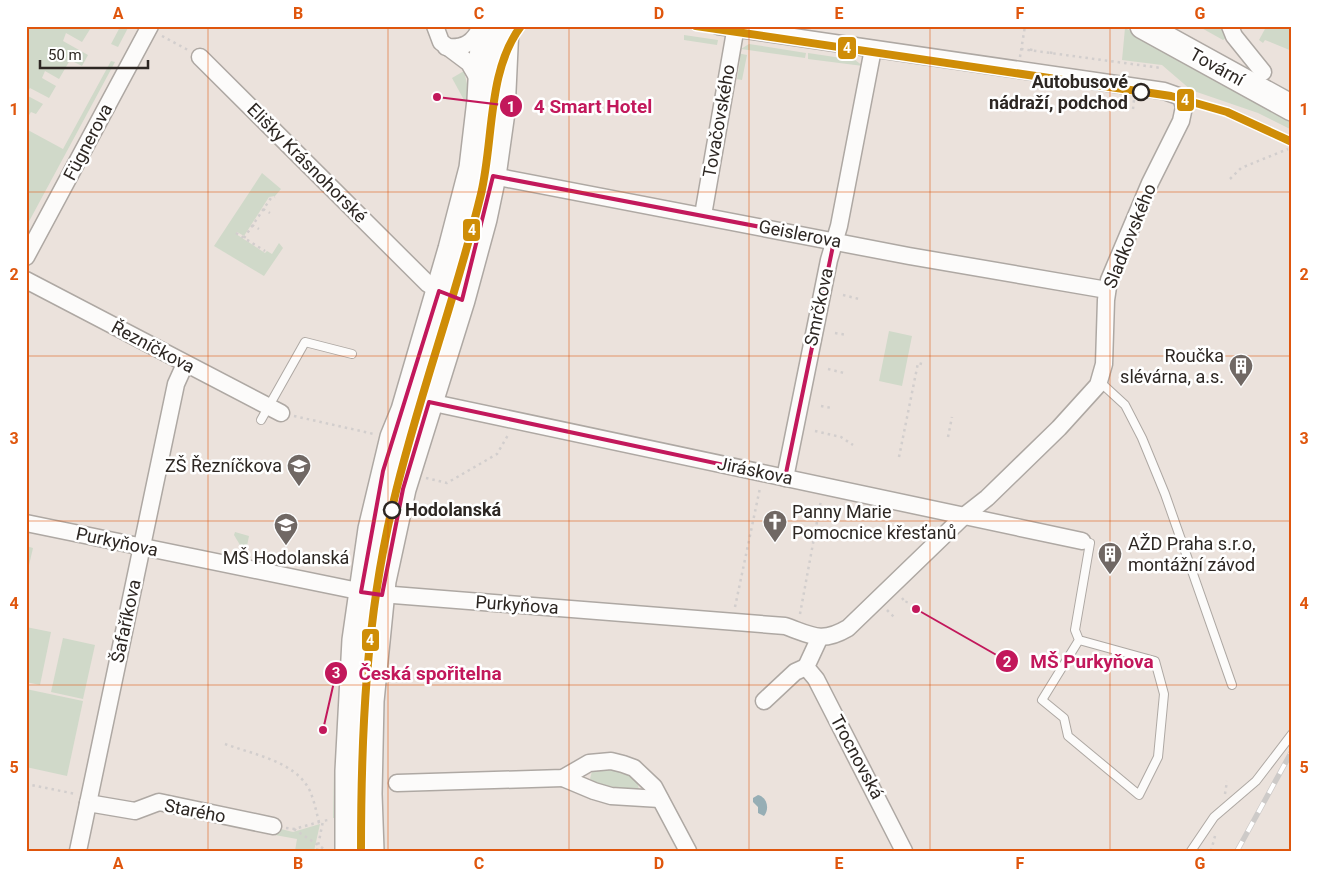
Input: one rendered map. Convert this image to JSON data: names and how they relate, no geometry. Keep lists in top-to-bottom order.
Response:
{
  "streets": {
    "main road": ["Tovární"],
    "street": [
      "Tovačovského",
      "Fügnerova",
      "Elišky Krásnohorské",
      "Geislerova",
      "Sladkovského",
      "Smrčkova",
      "Řezníčkova",
      "Jiráskova",
      "Purkyňova",
      "Šafaříkova",
      "Trocnovská",
      "Starého"
    ]
  },
  "crossings": [
    ["Tovačovského", "Geislerova"],
    ["Geislerova", "Sladkovského"],
    ["Geislerova", "Smrčkova"],
    ["Sladkovského", "Smrčkova"],
    ["Smrčkova", "Jiráskova"],
    ["Řezníčkova", "Šafaříkova"],
    ["Purkyňova", "Šafaříkova"],
    ["Šafaříkova", "Starého"]
  ],
  "places": {
    "other": [
      "Autobusové nádraží, podchod",
      "4 Smart Hotel",
      "Hodolanská",
      "MŠ Purkyňova",
      "Česká spořitelna"
    ],
    "building": ["Roučka slévárna, a.s.", "AŽD Praha s.r.o, montážní závod"],
    "school or university": ["ZŠ Řezníčkova", "MŠ Hodolanská"],
    "church": ["Panny Marie Pomocnice křesťanů"]
  },
  "lines": ["tram line 4"],
  "scale_bar": "50 m",
  "grid": {
    "columns": [
      "A",
      "B",
      "C",
      "D",
      "E",
      "F",
      "G"
    ],
    "rows": [
      "1",
      "2",
      "3",
      "4",
      "5"
    ]
  }
}
